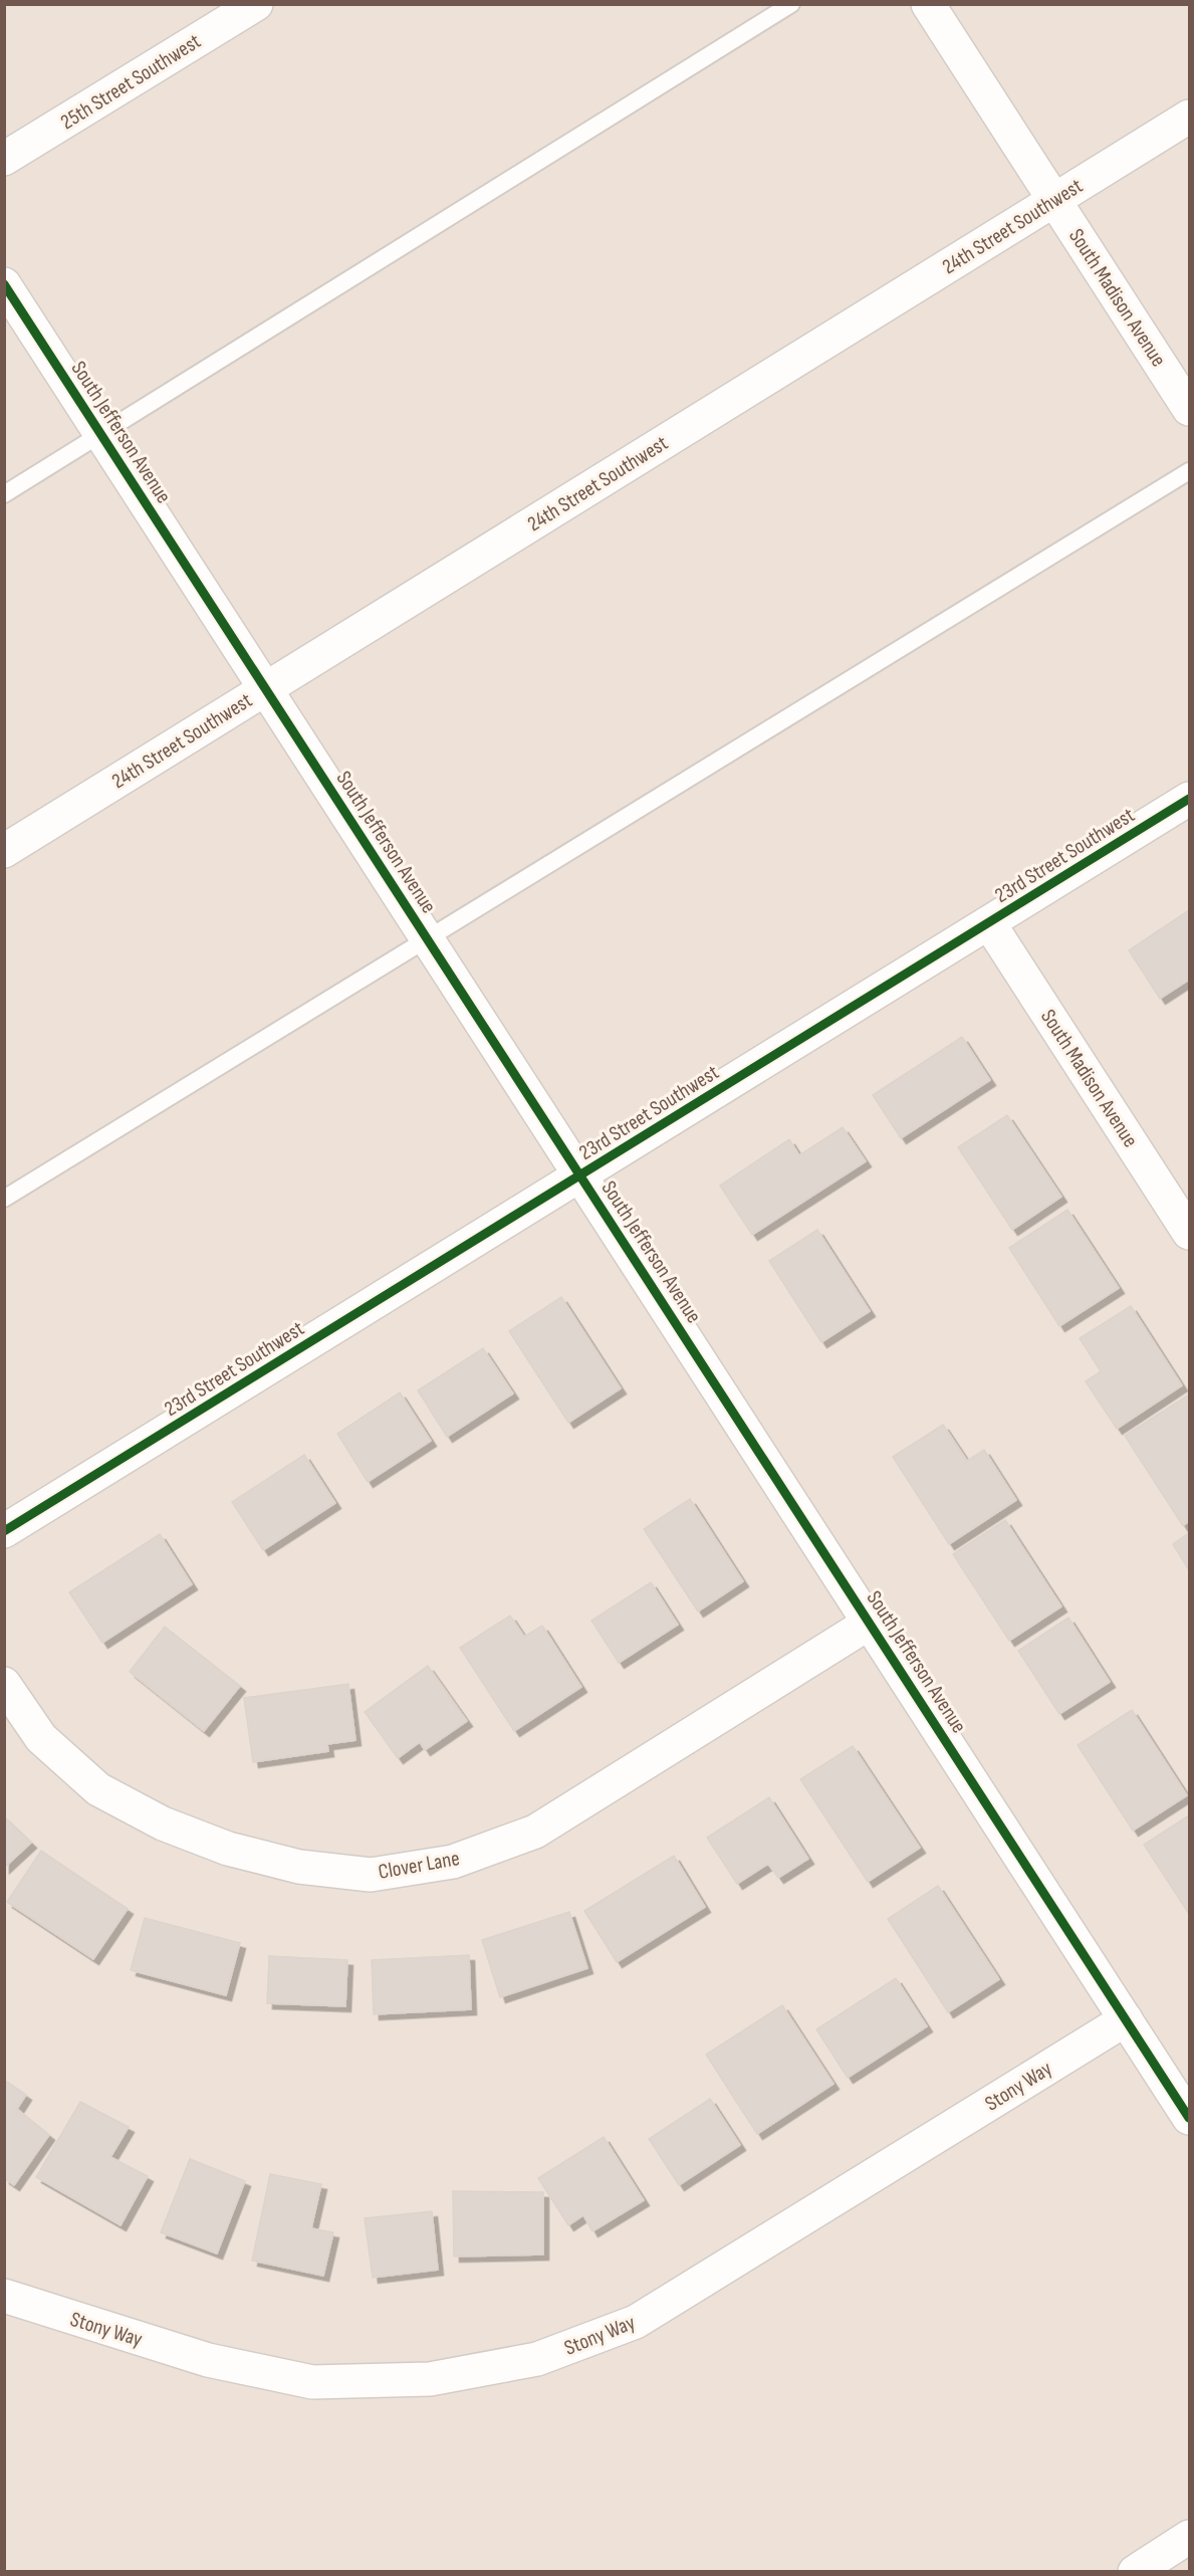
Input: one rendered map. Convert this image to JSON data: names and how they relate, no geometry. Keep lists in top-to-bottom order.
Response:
{
  "streets": {
    "street": [
      "25th Street Southwest",
      "24th Street Southwest",
      "South Madison Avenue",
      "South Jefferson Avenue",
      "23rd Street Southwest",
      "Clover Lane",
      "Stony Way"
    ]
  },
  "crossings": [
    ["24th Street Southwest", "South Madison Avenue"],
    ["24th Street Southwest", "South Jefferson Avenue"],
    ["South Madison Avenue", "23rd Street Southwest"],
    ["South Jefferson Avenue", "23rd Street Southwest"],
    ["South Jefferson Avenue", "Clover Lane"],
    ["South Jefferson Avenue", "Stony Way"]
  ]
}
